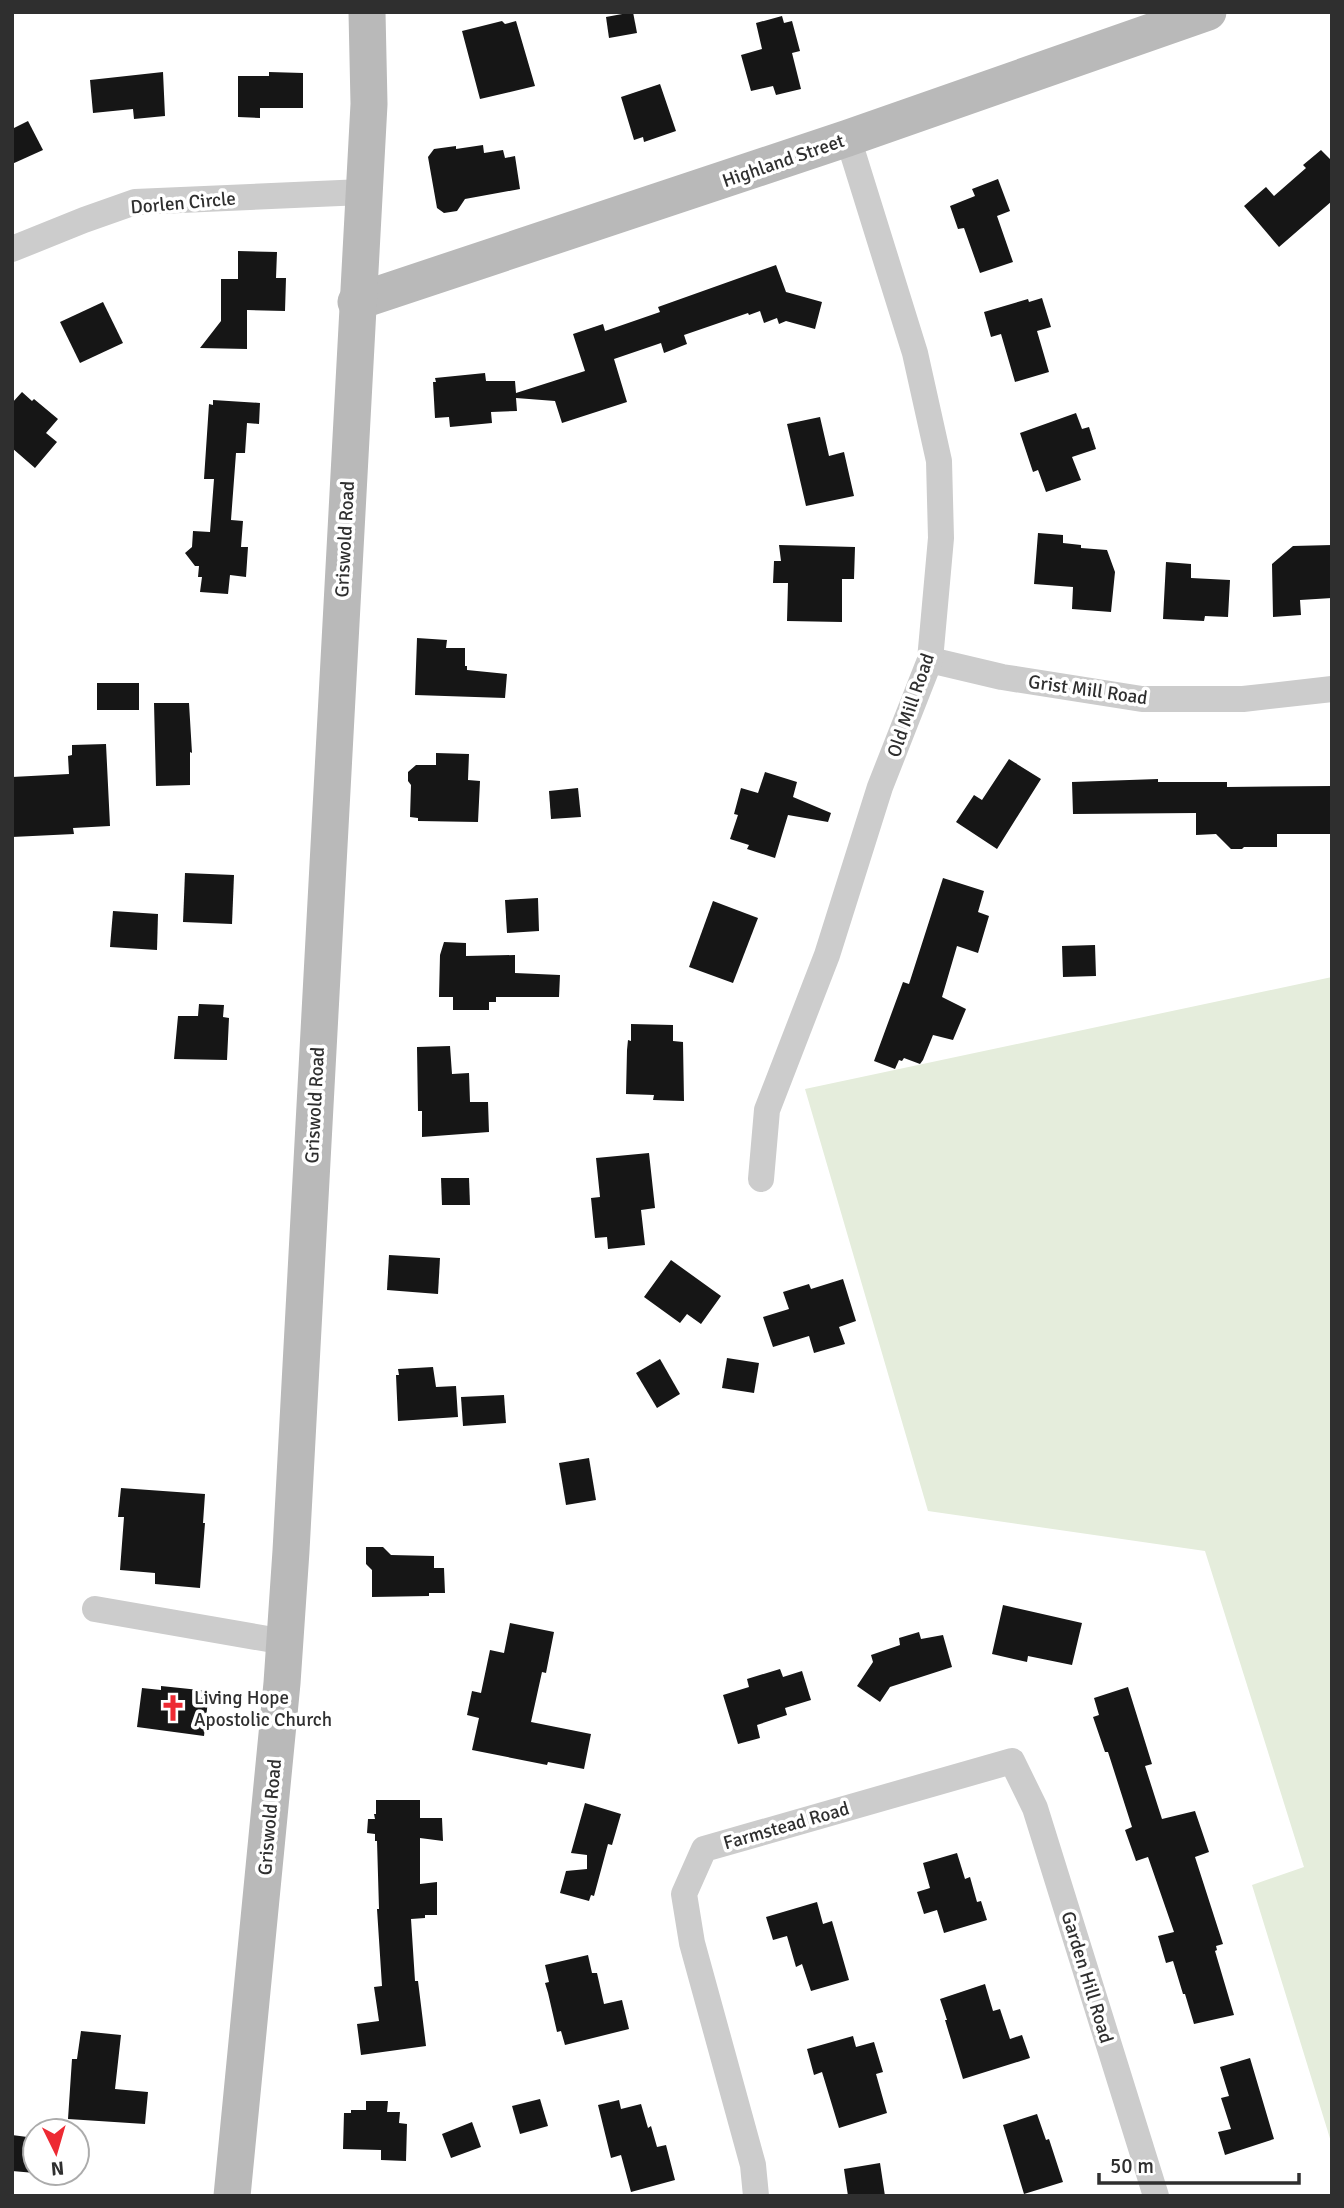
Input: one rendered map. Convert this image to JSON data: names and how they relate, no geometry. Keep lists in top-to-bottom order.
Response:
{
  "streets": {
    "street": [
      "Highland Street",
      "Dorlen Circle",
      "Griswold Road",
      "Grist Mill Road",
      "Old Mill Road",
      "Farmstead Road",
      "Garden Hill Road"
    ]
  },
  "crossings": [
    ["Highland Street", "Griswold Road"],
    ["Highland Street", "Old Mill Road"],
    ["Dorlen Circle", "Griswold Road"],
    ["Grist Mill Road", "Old Mill Road"],
    ["Farmstead Road", "Garden Hill Road"]
  ],
  "places": {
    "church": ["Living Hope Apostolic Church"]
  },
  "scale_bar": "50 m",
  "north": "bottom"
}
